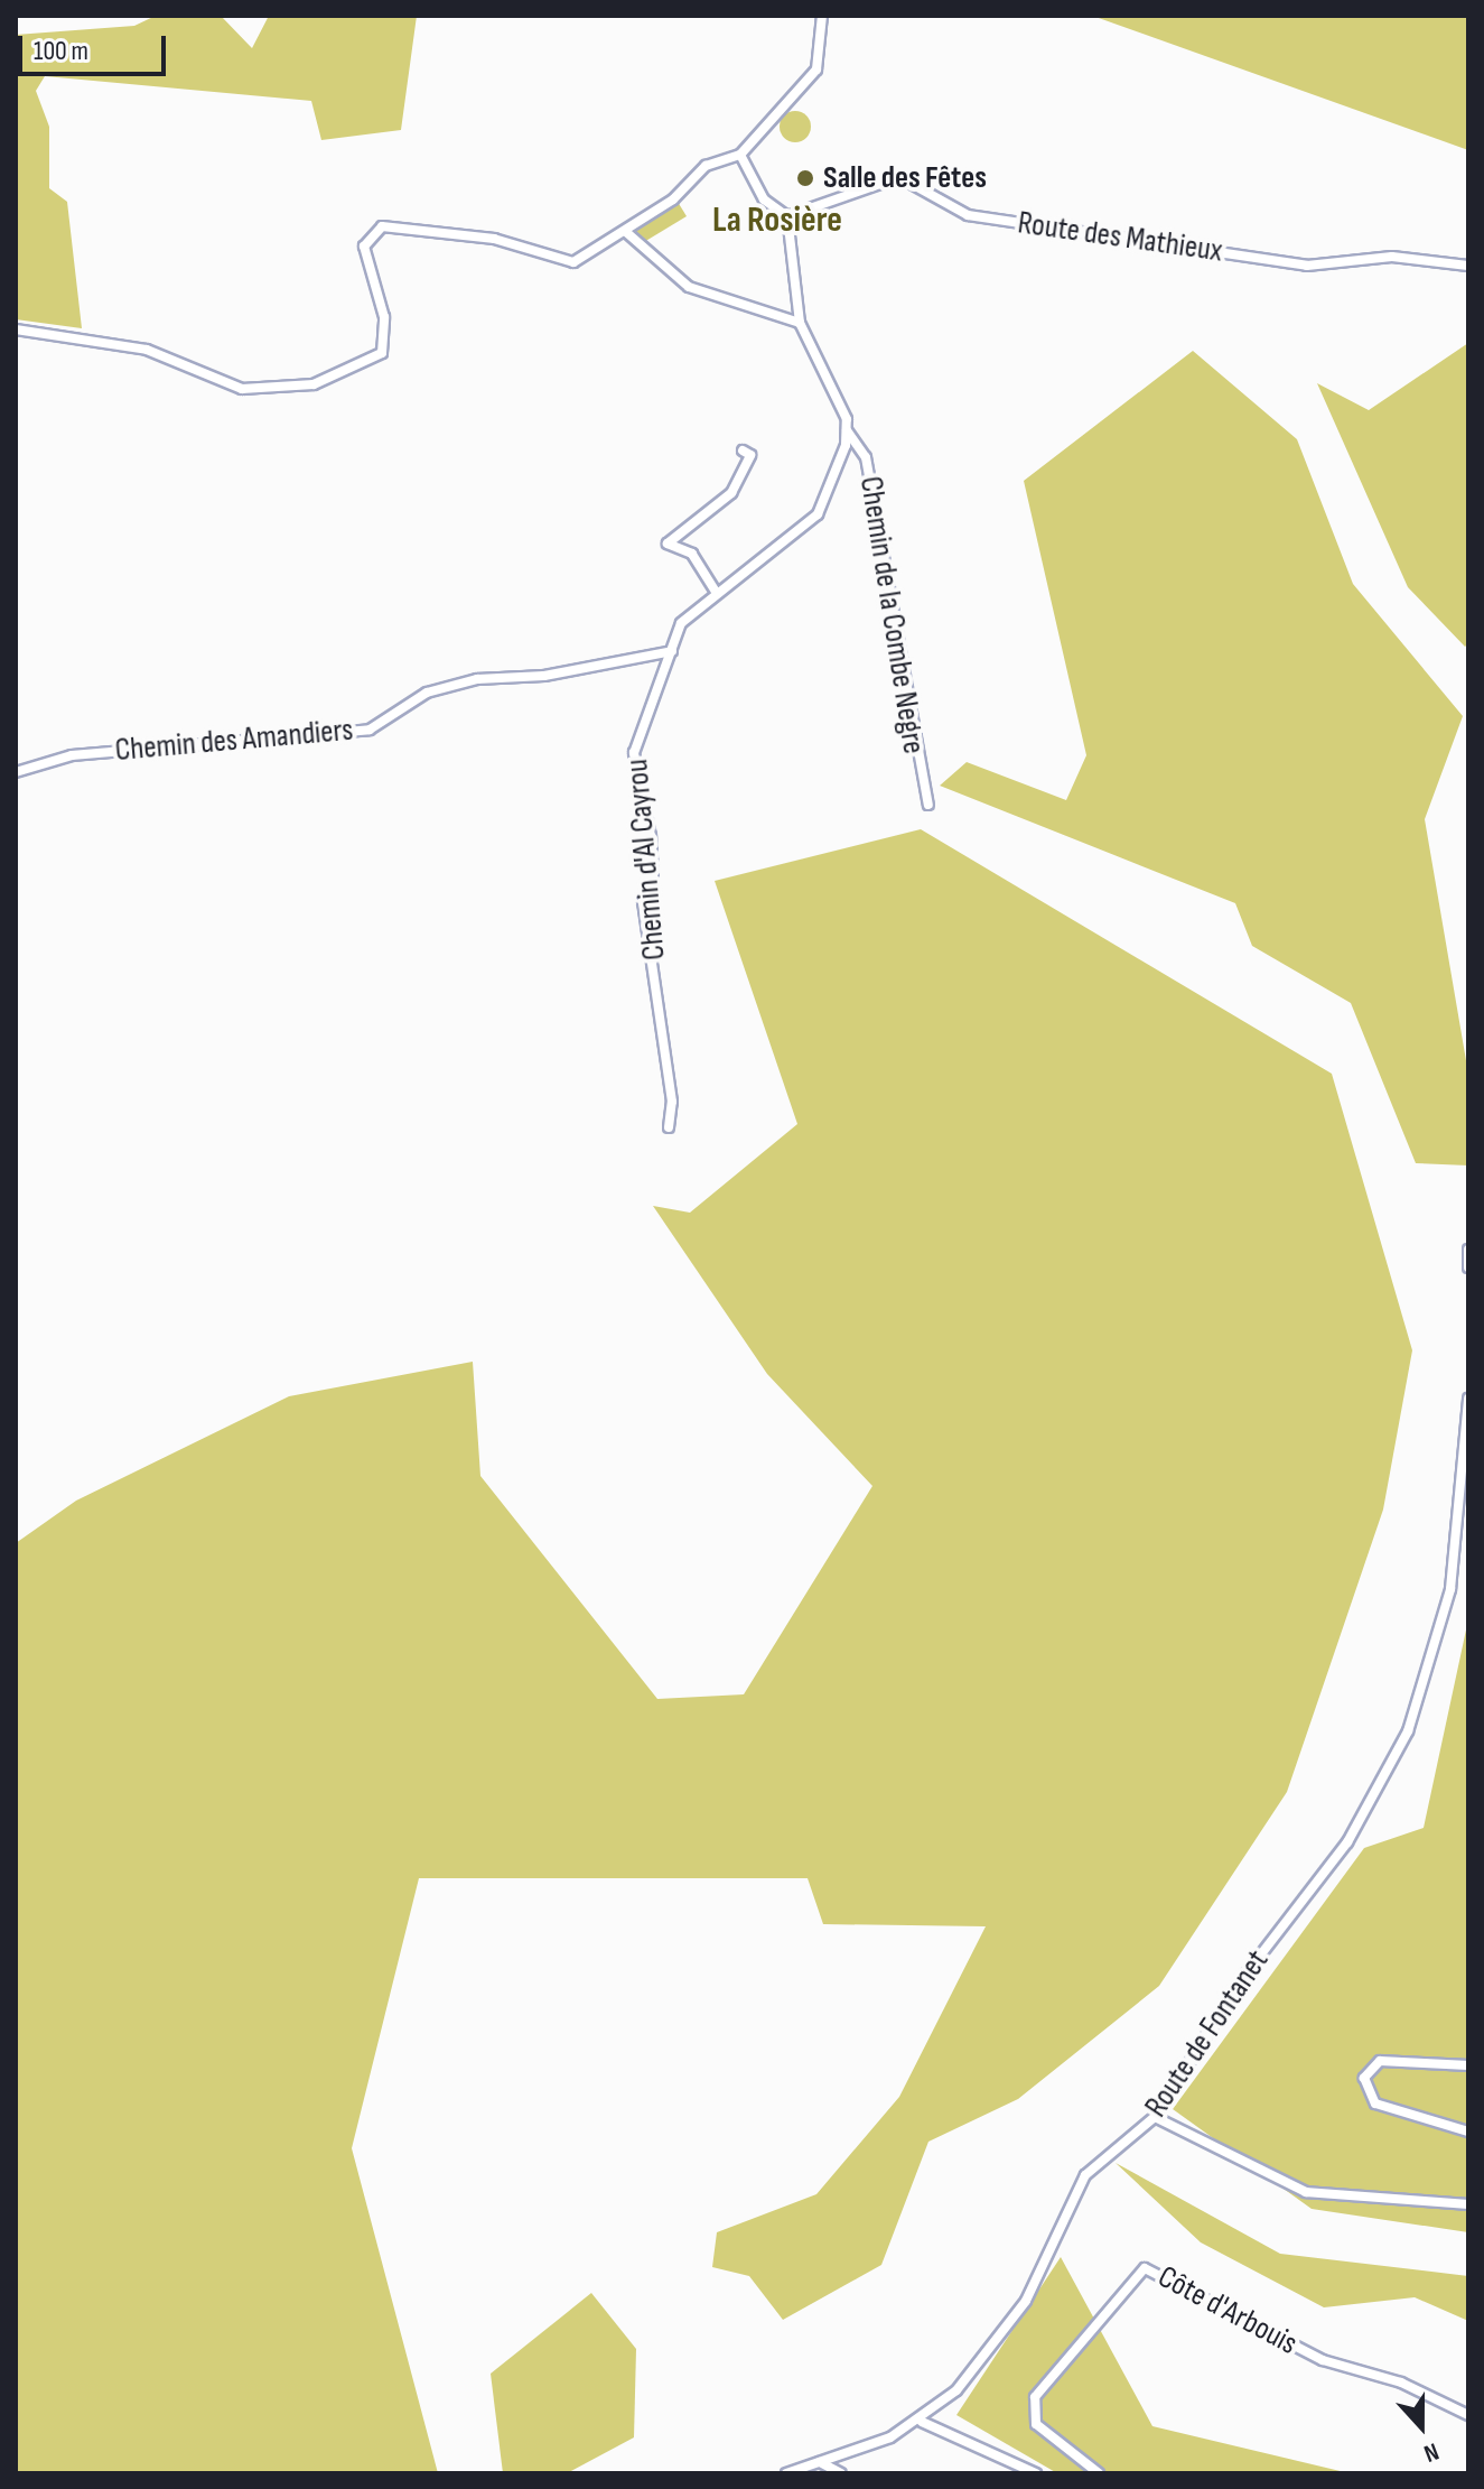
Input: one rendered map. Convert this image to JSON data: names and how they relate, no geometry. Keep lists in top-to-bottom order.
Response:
{
  "streets": {
    "street": [
      "Route des Mathieux",
      "Chemin de la Combe Negre",
      "Chemin des Amandiers",
      "Chemin d'Al Cayrou",
      "Route de Fontanet",
      "Côte d'Arbouis"
    ]
  },
  "crossings": [
    ["Chemin des Amandiers", "Chemin d'Al Cayrou"]
  ],
  "districts": ["La Rosière"],
  "places": ["Salle des Fêtes"],
  "scale_bar": "100 m",
  "north": "bottom"
}
